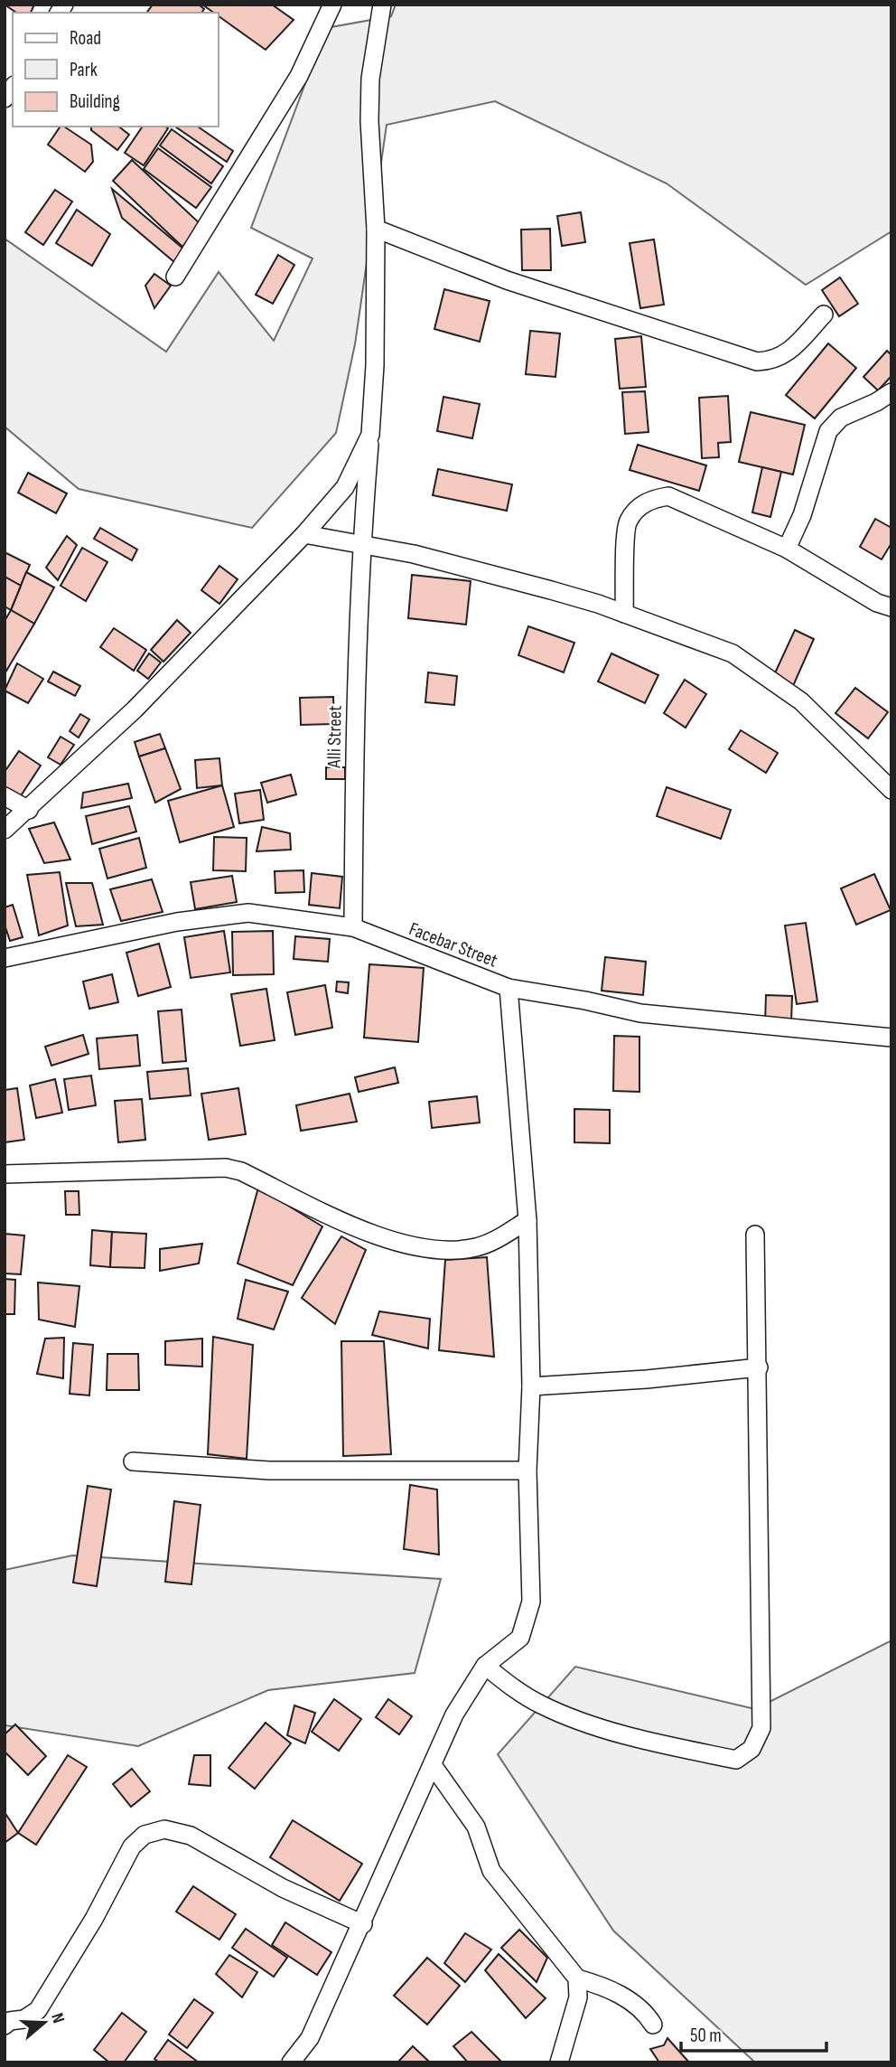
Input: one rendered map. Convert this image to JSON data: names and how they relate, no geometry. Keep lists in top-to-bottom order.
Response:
{
  "streets": {
    "street": ["Alli Street", "Facebar Street"]
  },
  "crossings": [
    ["Alli Street", "Facebar Street"]
  ],
  "legend": ["Road", "Park", "Building"],
  "scale_bar": "50 m",
  "north": "right"
}
